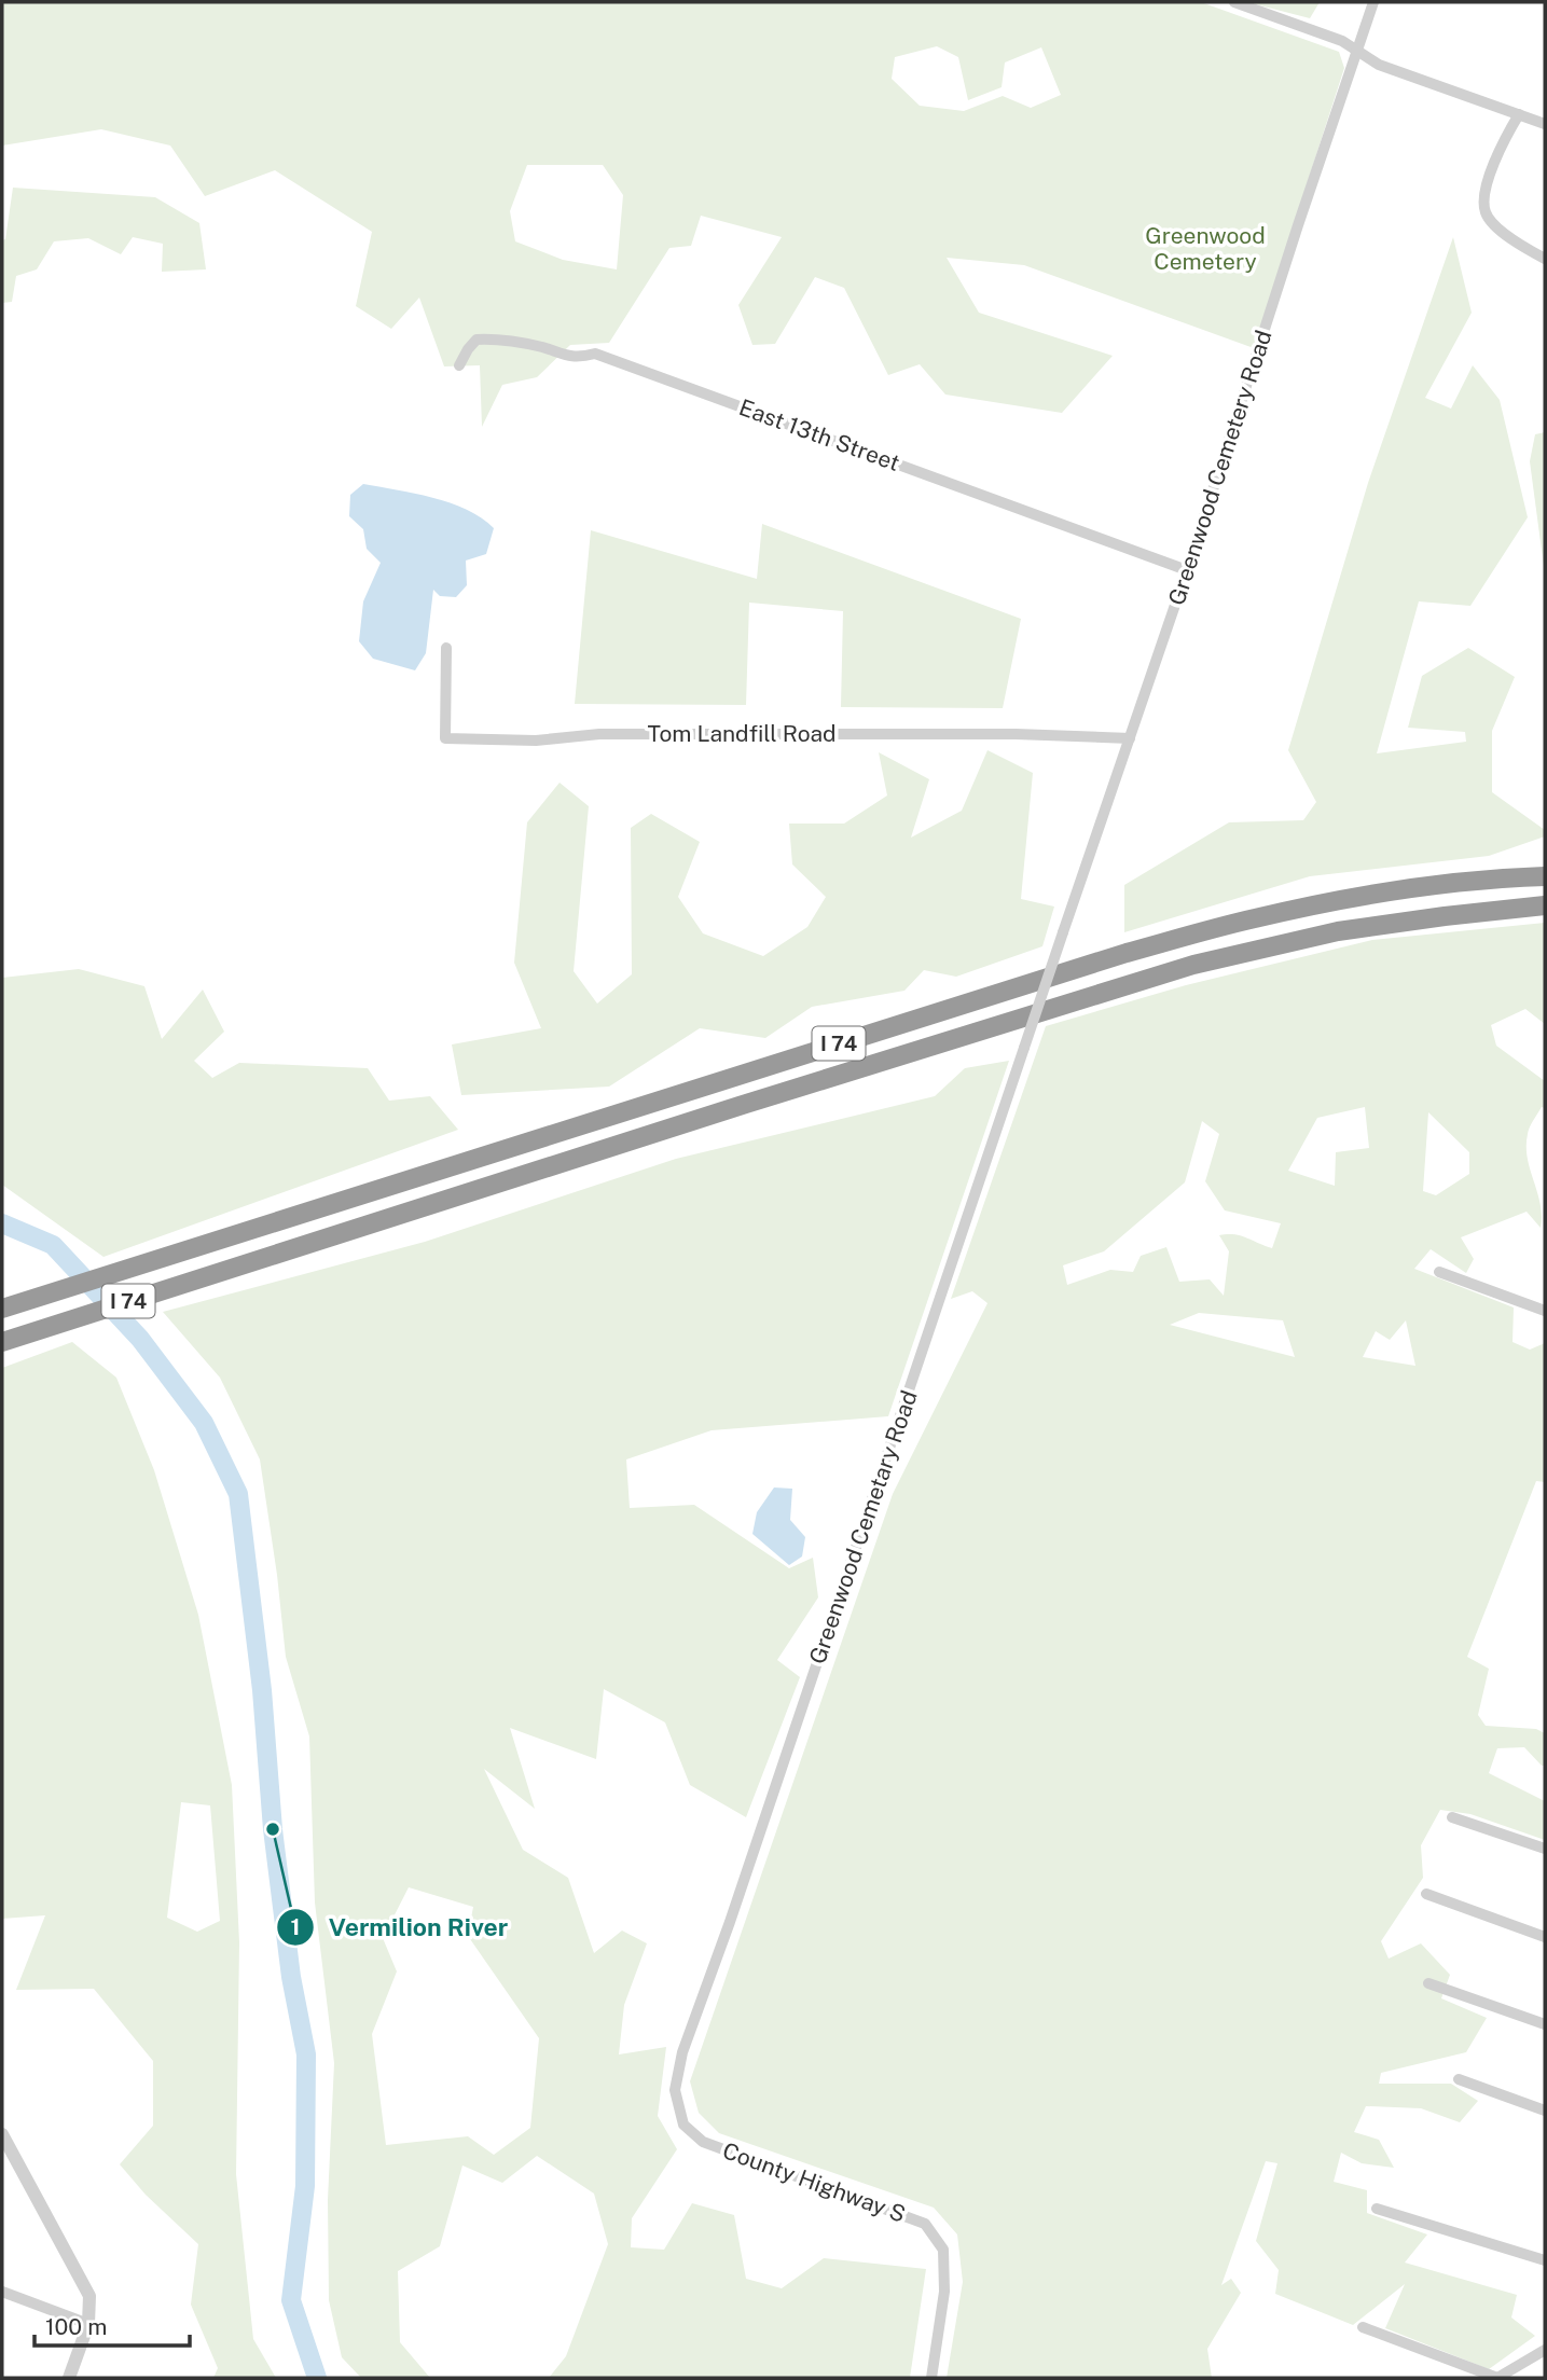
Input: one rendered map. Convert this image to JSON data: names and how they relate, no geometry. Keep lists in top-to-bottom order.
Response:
{
  "streets": {
    "highway": ["I 74"],
    "street": [
      "East 13th Street",
      "Greenwood Cemetery Road",
      "Tom Landfill Road",
      "Greenwood Cemetary Road",
      "County Highway S"
    ]
  },
  "crossings": [
    ["East 13th Street", "Greenwood Cemetery Road"],
    ["Greenwood Cemetery Road", "Tom Landfill Road"],
    ["Greenwood Cemetery Road", "Greenwood Cemetary Road"],
    ["Greenwood Cemetary Road", "County Highway S"]
  ],
  "parks": ["Greenwood Cemetery"],
  "places": ["Vermilion River"],
  "scale_bar": "100 m"
}
